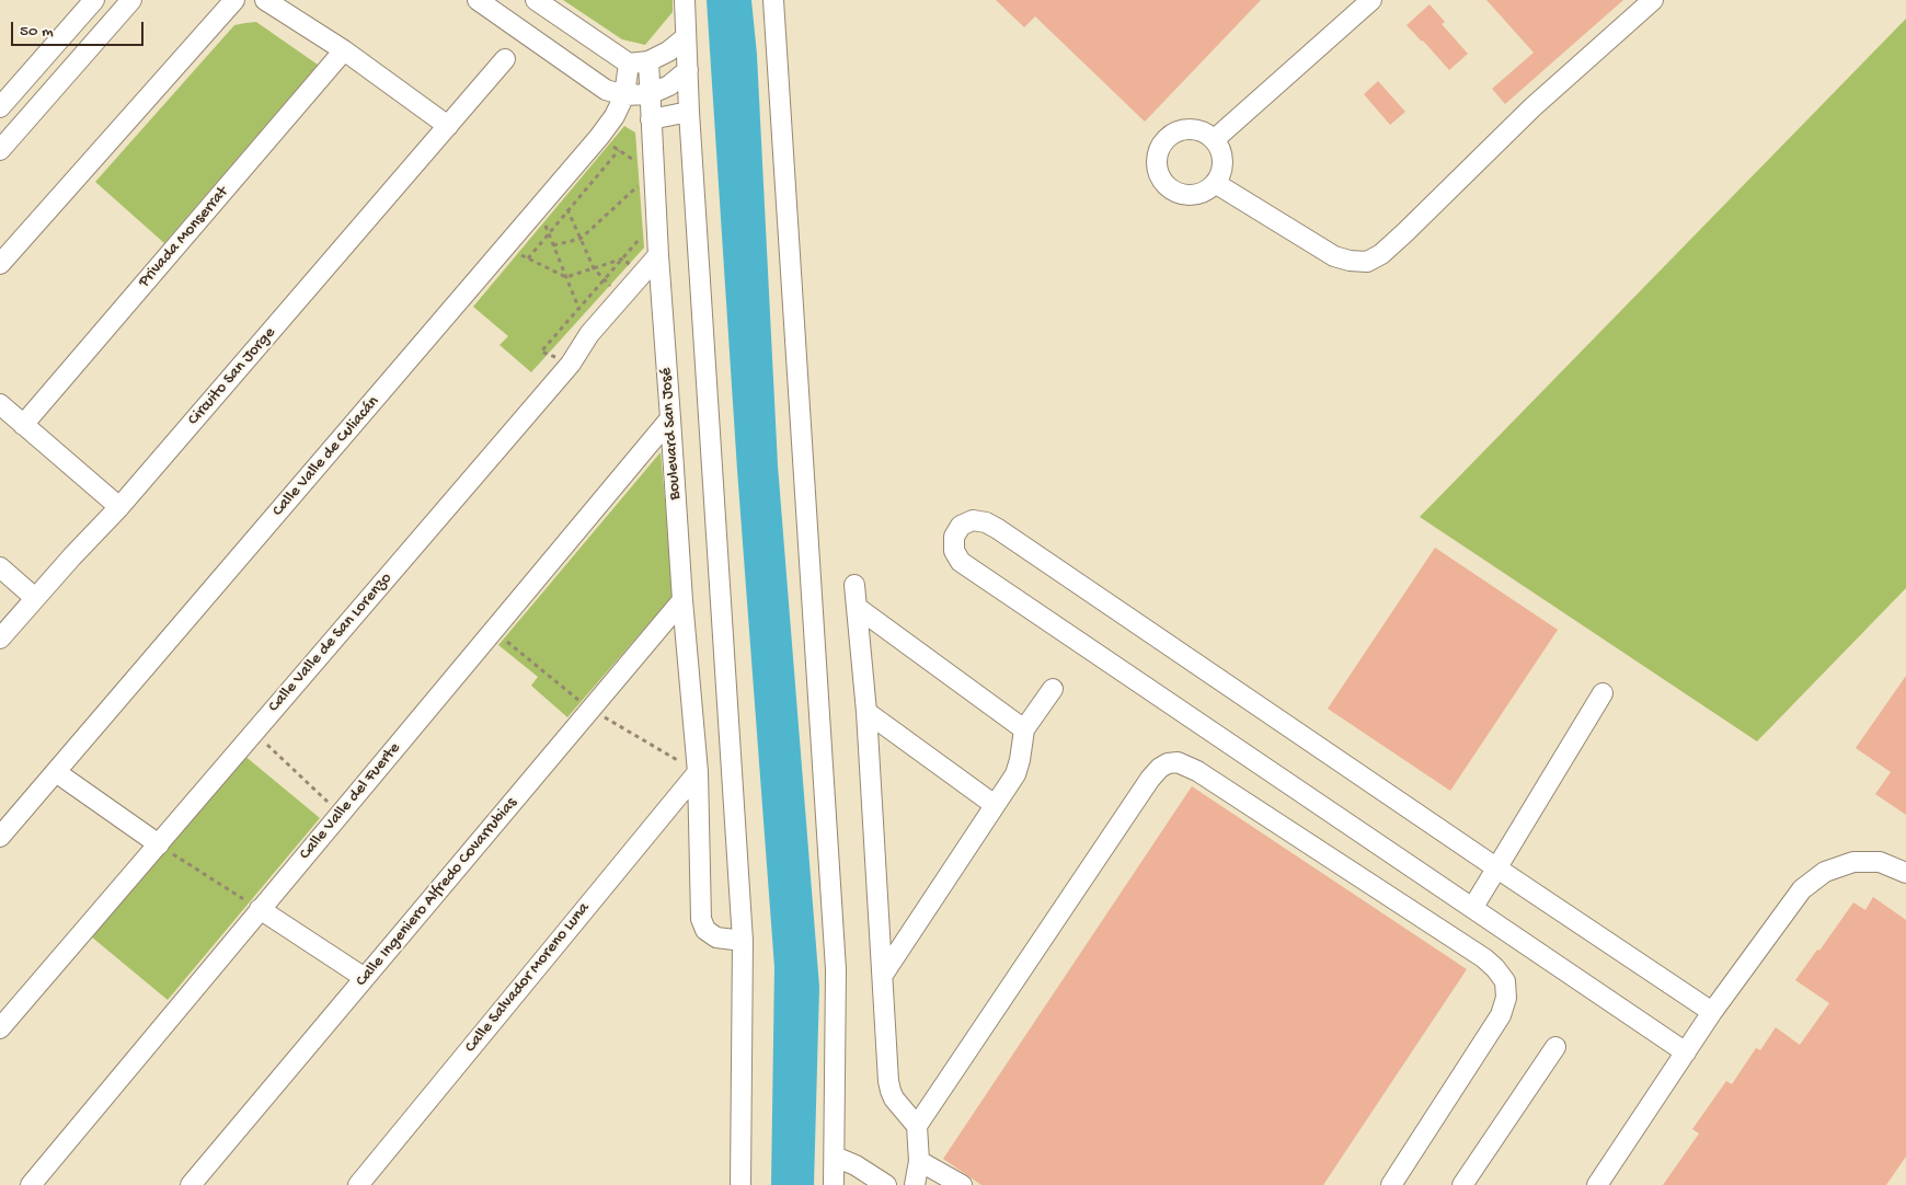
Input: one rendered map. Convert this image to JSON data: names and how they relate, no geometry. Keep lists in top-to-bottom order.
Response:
{
  "streets": {
    "street": [
      "Privada Monserrat",
      "Circuito San Jorge",
      "Boulevard San José",
      "Calle Valle de Culiacán",
      "Calle Valle de San Lorenzo",
      "Calle Valle del Fuerte",
      "Calle Ingeniero Alfredo Covarrubias",
      "Calle Salvador Moreno Luna"
    ]
  },
  "crossings": [
    ["Boulevard San José", "Calle Valle de Culiacán"],
    ["Boulevard San José", "Calle Valle de San Lorenzo"],
    ["Boulevard San José", "Calle Valle del Fuerte"],
    ["Boulevard San José", "Calle Ingeniero Alfredo Covarrubias"],
    ["Boulevard San José", "Calle Salvador Moreno Luna"]
  ],
  "scale_bar": "50 m"
}
